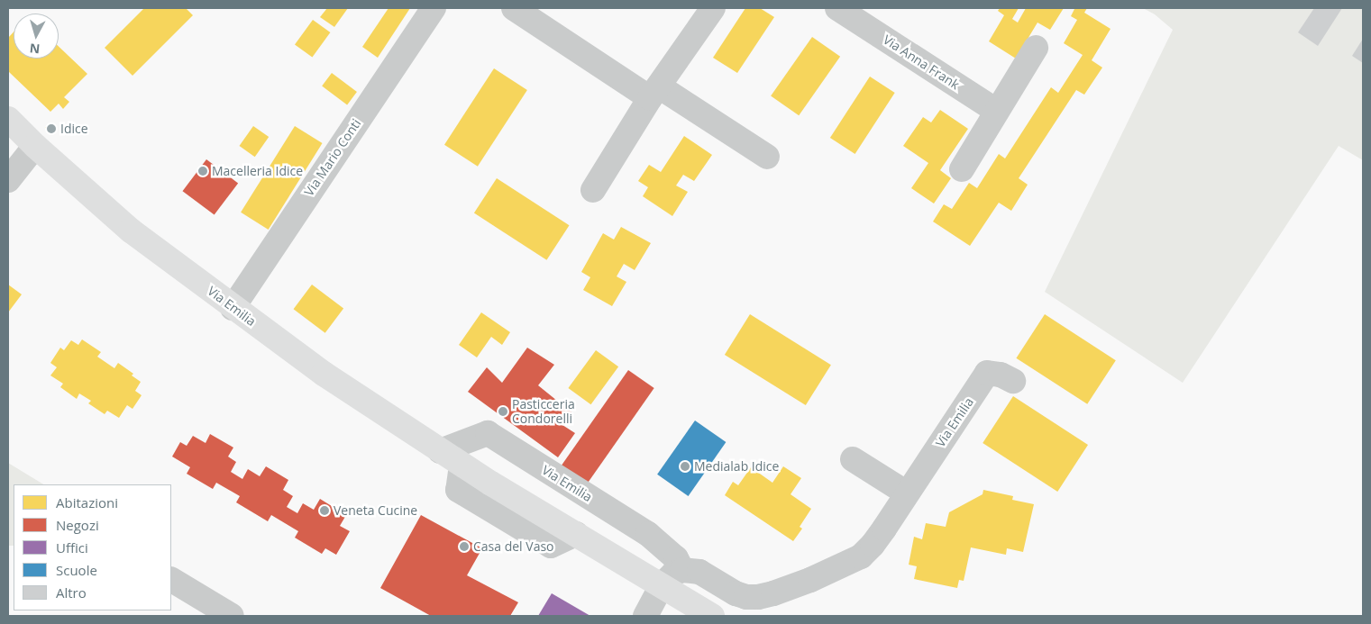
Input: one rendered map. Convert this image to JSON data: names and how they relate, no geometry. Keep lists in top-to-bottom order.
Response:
{
  "streets": {
    "main road": ["Via Emilia"],
    "street": ["Via Anna Frank", "Via Mario Conti"]
  },
  "crossings": [
    ["Via Mario Conti", "Via Emilia"]
  ],
  "places": [
    "Idice",
    "Macelleria Idice",
    "Pasticceria Condorelli",
    "Medialab Idice",
    "Veneta Cucine",
    "Casa del Vaso"
  ],
  "legend": [
    "Abitazioni",
    "Negozi",
    "Uffici",
    "Scuole",
    "Altro"
  ],
  "north": "bottom"
}
